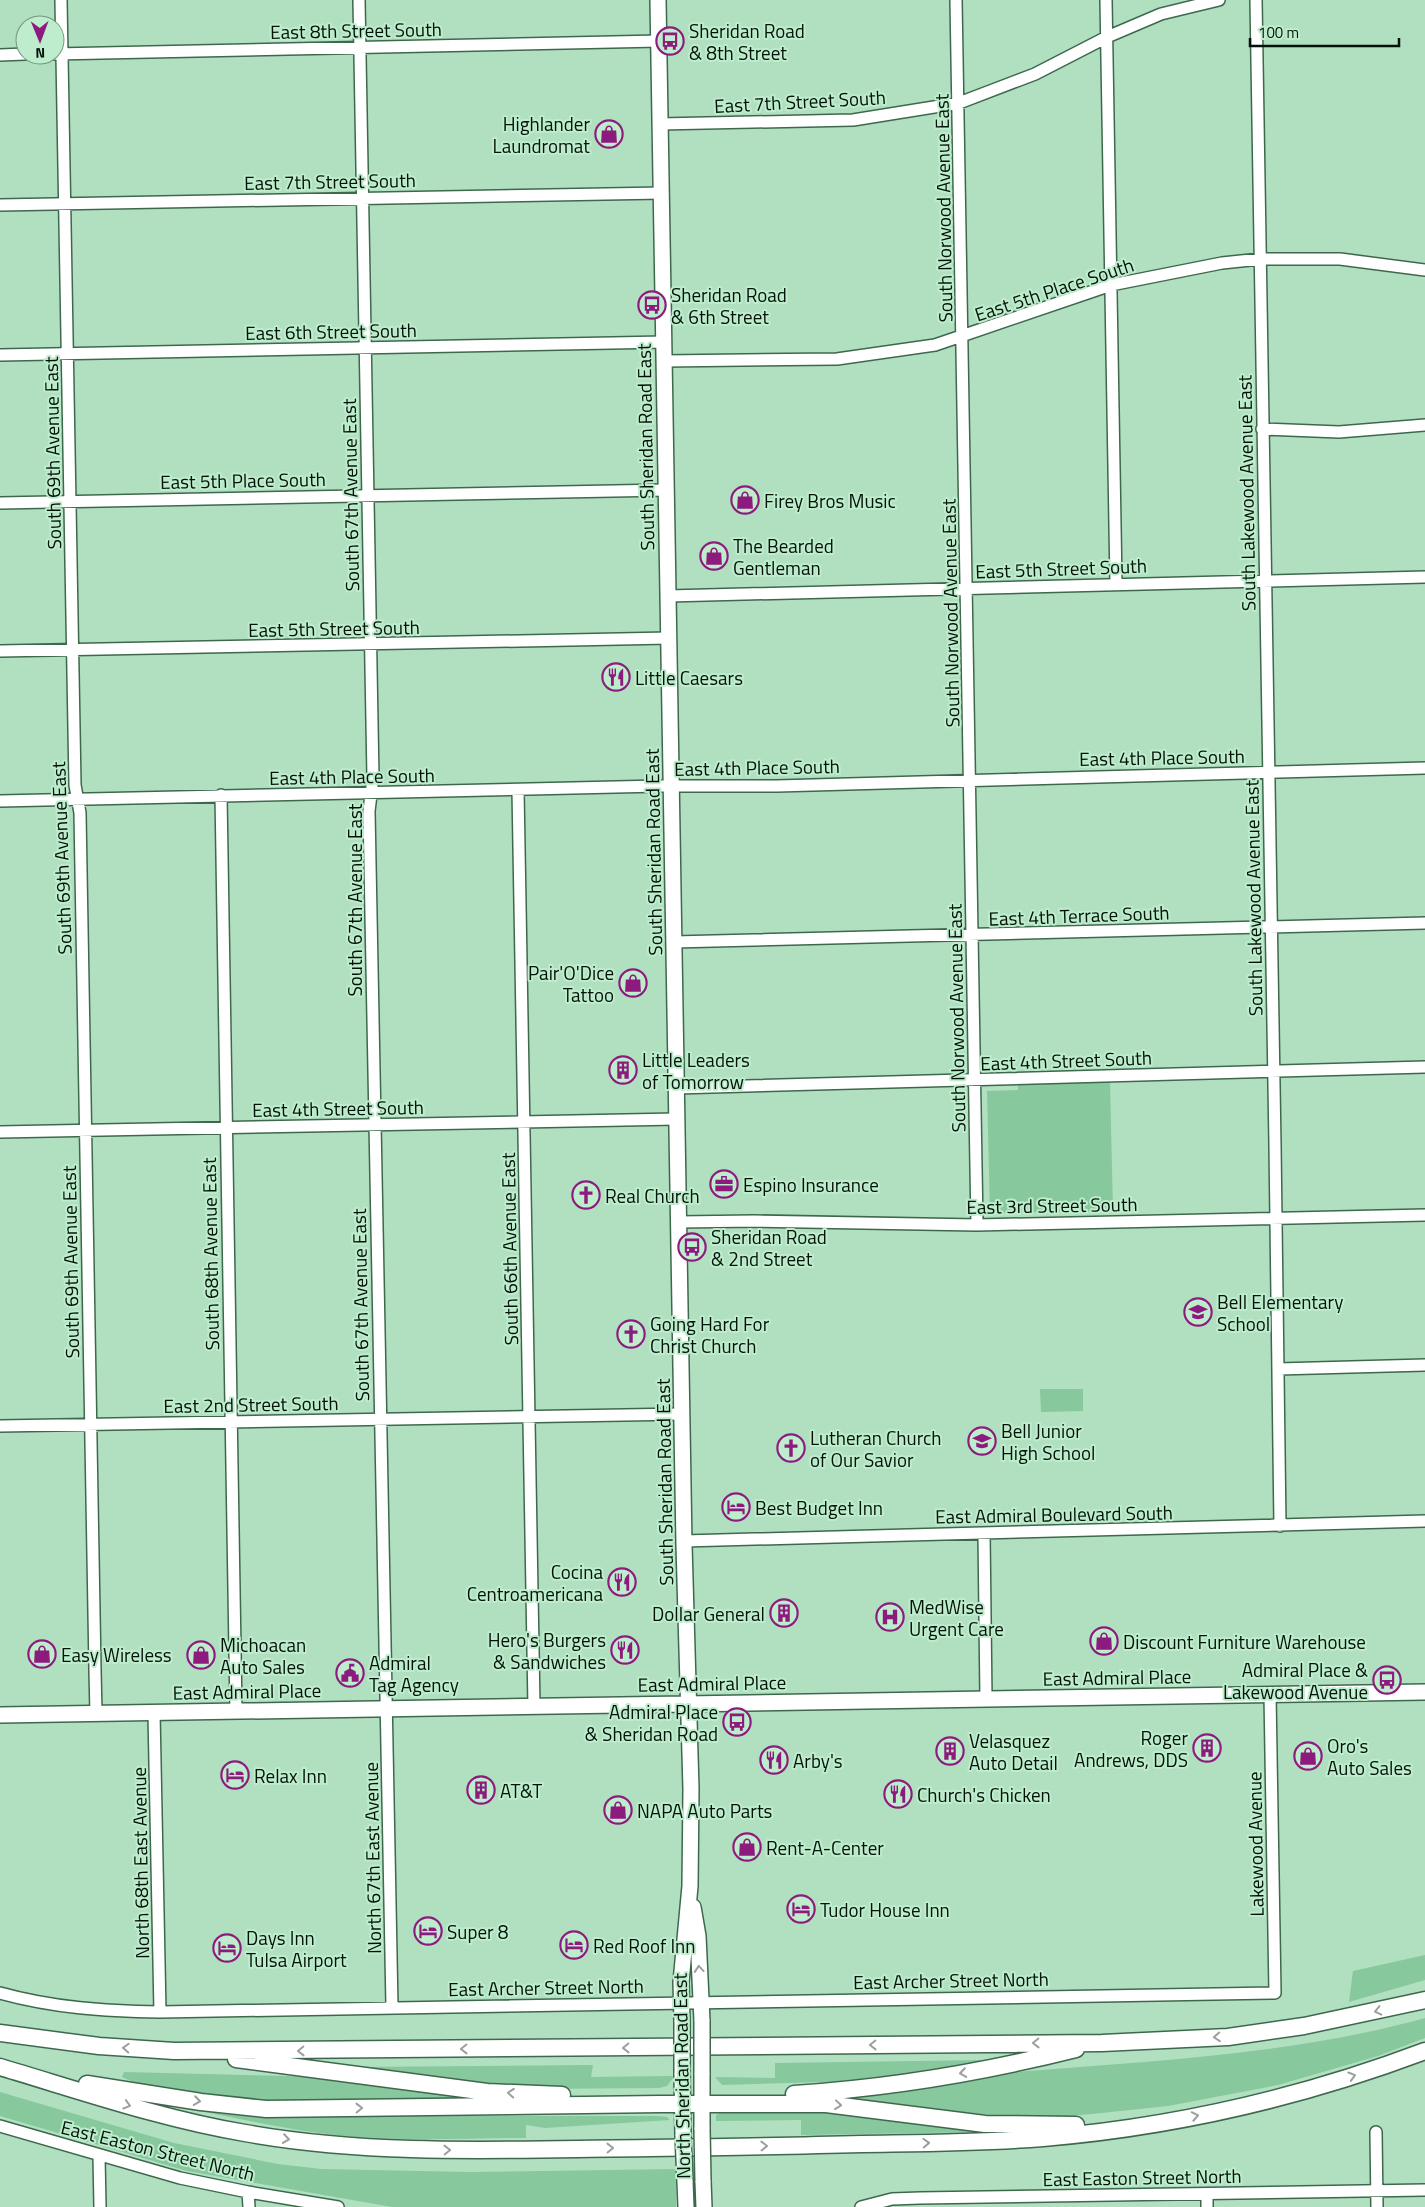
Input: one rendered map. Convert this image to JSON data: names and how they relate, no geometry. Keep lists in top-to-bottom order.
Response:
{
  "streets": {
    "main road": ["South Sheridan Road East", "East Admiral Place", "North Sheridan Road East"],
    "street": [
      "East 8th Street South",
      "East 7th Street South",
      "South Norwood Avenue East",
      "East 5th Place South",
      "East 6th Street South",
      "South 69th Avenue East",
      "South Lakewood Avenue East",
      "South 67th Avenue East",
      "East 5th Street South",
      "East 4th Place South",
      "East 4th Terrace South",
      "East 4th Street South",
      "East 3rd Street South",
      "South 66th Avenue East",
      "South 68th Avenue East",
      "East 2nd Street South",
      "East Admiral Boulevard South",
      "Lakewood Avenue",
      "North 67th East Avenue",
      "North 68th East Avenue",
      "East Archer Street North",
      "East Easton Street North"
    ]
  },
  "crossings": [
    ["East 8th Street South", "South Sheridan Road East"],
    ["East 8th Street South", "South 67th Avenue East"],
    ["East 7th Street South", "South Norwood Avenue East"],
    ["East 7th Street South", "South Sheridan Road East"],
    ["East 7th Street South", "South 69th Avenue East"],
    ["East 7th Street South", "South 67th Avenue East"],
    ["South Norwood Avenue East", "East 5th Place South"],
    ["South Norwood Avenue East", "East 5th Street South"],
    ["South Norwood Avenue East", "East 4th Place South"],
    ["South Norwood Avenue East", "East 4th Terrace South"],
    ["South Norwood Avenue East", "East 4th Street South"],
    ["South Norwood Avenue East", "East 3rd Street South"],
    ["East 5th Place South", "South Sheridan Road East"],
    ["East 5th Place South", "South 69th Avenue East"],
    ["East 5th Place South", "South Lakewood Avenue East"],
    ["East 5th Place South", "South 67th Avenue East"],
    ["East 6th Street South", "South Sheridan Road East"],
    ["East 6th Street South", "South 69th Avenue East"],
    ["East 6th Street South", "South 67th Avenue East"],
    ["South Sheridan Road East", "East 5th Street South"],
    ["South Sheridan Road East", "East 4th Place South"],
    ["South Sheridan Road East", "East 4th Terrace South"],
    ["South Sheridan Road East", "East 4th Street South"],
    ["South Sheridan Road East", "East 3rd Street South"],
    ["South Sheridan Road East", "East 2nd Street South"],
    ["South Sheridan Road East", "East Admiral Boulevard South"],
    ["South Sheridan Road East", "East Admiral Place"],
    ["South Sheridan Road East", "North Sheridan Road East"],
    ["South 69th Avenue East", "East 5th Street South"],
    ["South 69th Avenue East", "East 4th Place South"],
    ["South 69th Avenue East", "East 4th Street South"],
    ["South 69th Avenue East", "East 2nd Street South"],
    ["South 69th Avenue East", "East Admiral Place"],
    ["South Lakewood Avenue East", "East 5th Street South"],
    ["South Lakewood Avenue East", "East 4th Place South"],
    ["South Lakewood Avenue East", "East 4th Terrace South"],
    ["South Lakewood Avenue East", "East 4th Street South"],
    ["South Lakewood Avenue East", "East 3rd Street South"],
    ["South Lakewood Avenue East", "East Admiral Boulevard South"],
    ["South 67th Avenue East", "East 5th Street South"],
    ["South 67th Avenue East", "East 4th Place South"],
    ["South 67th Avenue East", "East 4th Street South"],
    ["South 67th Avenue East", "East 2nd Street South"],
    ["South 67th Avenue East", "East Admiral Place"],
    ["South 67th Avenue East", "North 67th East Avenue"],
    ["East 4th Place South", "South 66th Avenue East"],
    ["East 4th Place South", "South 68th Avenue East"],
    ["East 4th Street South", "South 66th Avenue East"],
    ["East 4th Street South", "South 68th Avenue East"],
    ["South 66th Avenue East", "East 2nd Street South"],
    ["South 66th Avenue East", "East Admiral Place"],
    ["South 68th Avenue East", "East 2nd Street South"],
    ["South 68th Avenue East", "East Admiral Place"],
    ["East Admiral Place", "Lakewood Avenue"],
    ["East Admiral Place", "North 67th East Avenue"],
    ["East Admiral Place", "North 68th East Avenue"],
    ["East Admiral Place", "North Sheridan Road East"],
    ["Lakewood Avenue", "East Archer Street North"],
    ["North 67th East Avenue", "East Archer Street North"],
    ["North 68th East Avenue", "East Archer Street North"],
    ["East Archer Street North", "North Sheridan Road East"]
  ],
  "places": {
    "bus stop": [
      "Sheridan Road & 8th Street",
      "Sheridan Road & 6th Street",
      "Sheridan Road & 2nd Street",
      "Admiral Place & Lakewood Avenue",
      "Admiral Place & Sheridan Road"
    ],
    "shop": [
      "Highlander Laundromat",
      "Firey Bros Music",
      "The Bearded Gentleman",
      "Pair'O'Dice Tattoo",
      "Discount Furniture Warehouse",
      "Easy Wireless",
      "Michoacan Auto Sales",
      "Oro's Auto Sales",
      "NAPA Auto Parts",
      "Rent-A-Center"
    ],
    "restaurant": [
      "Little Caesars",
      "Cocina Centroamericana",
      "Hero's Burgers & Sandwiches",
      "Arby's",
      "Church's Chicken"
    ],
    "building": [
      "Little Leaders of Tomorrow",
      "Dollar General",
      "Roger Andrews, DDS",
      "Velasquez Auto Detail",
      "AT&T"
    ],
    "office": ["Espino Insurance"],
    "church": ["Real Church", "Going Hard For Christ Church", "Lutheran Church of Our Savior"],
    "school or university": ["Bell Elementary School", "Bell Junior High School"],
    "hotel": [
      "Best Budget Inn",
      "Relax Inn",
      "Tudor House Inn",
      "Super 8",
      "Red Roof Inn",
      "Days Inn Tulsa Airport"
    ],
    "hospital": ["MedWise Urgent Care"],
    "public building": ["Admiral Tag Agency"]
  },
  "scale_bar": "100 m",
  "north": "bottom"
}
